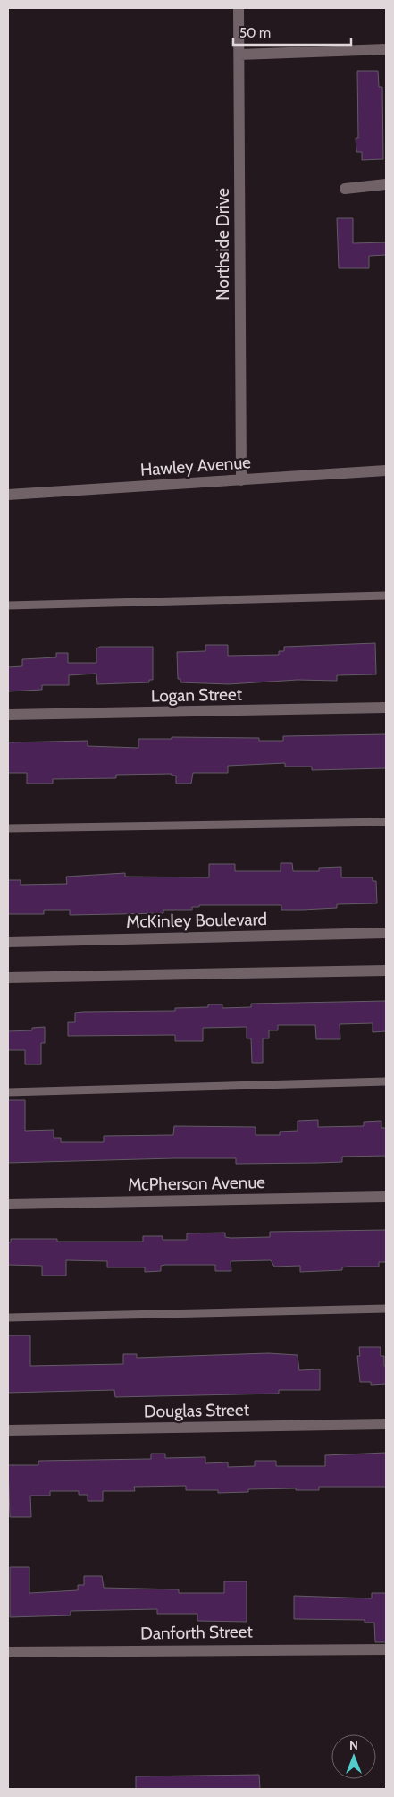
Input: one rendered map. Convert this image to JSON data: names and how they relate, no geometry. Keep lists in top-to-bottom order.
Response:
{
  "streets": {
    "street": [
      "Northside Drive",
      "Hawley Avenue",
      "Logan Street",
      "McKinley Boulevard",
      "McPherson Avenue",
      "Douglas Street",
      "Danforth Street"
    ]
  },
  "crossings": [
    ["Northside Drive", "Hawley Avenue"]
  ],
  "scale_bar": "50 m",
  "north": "top"
}
